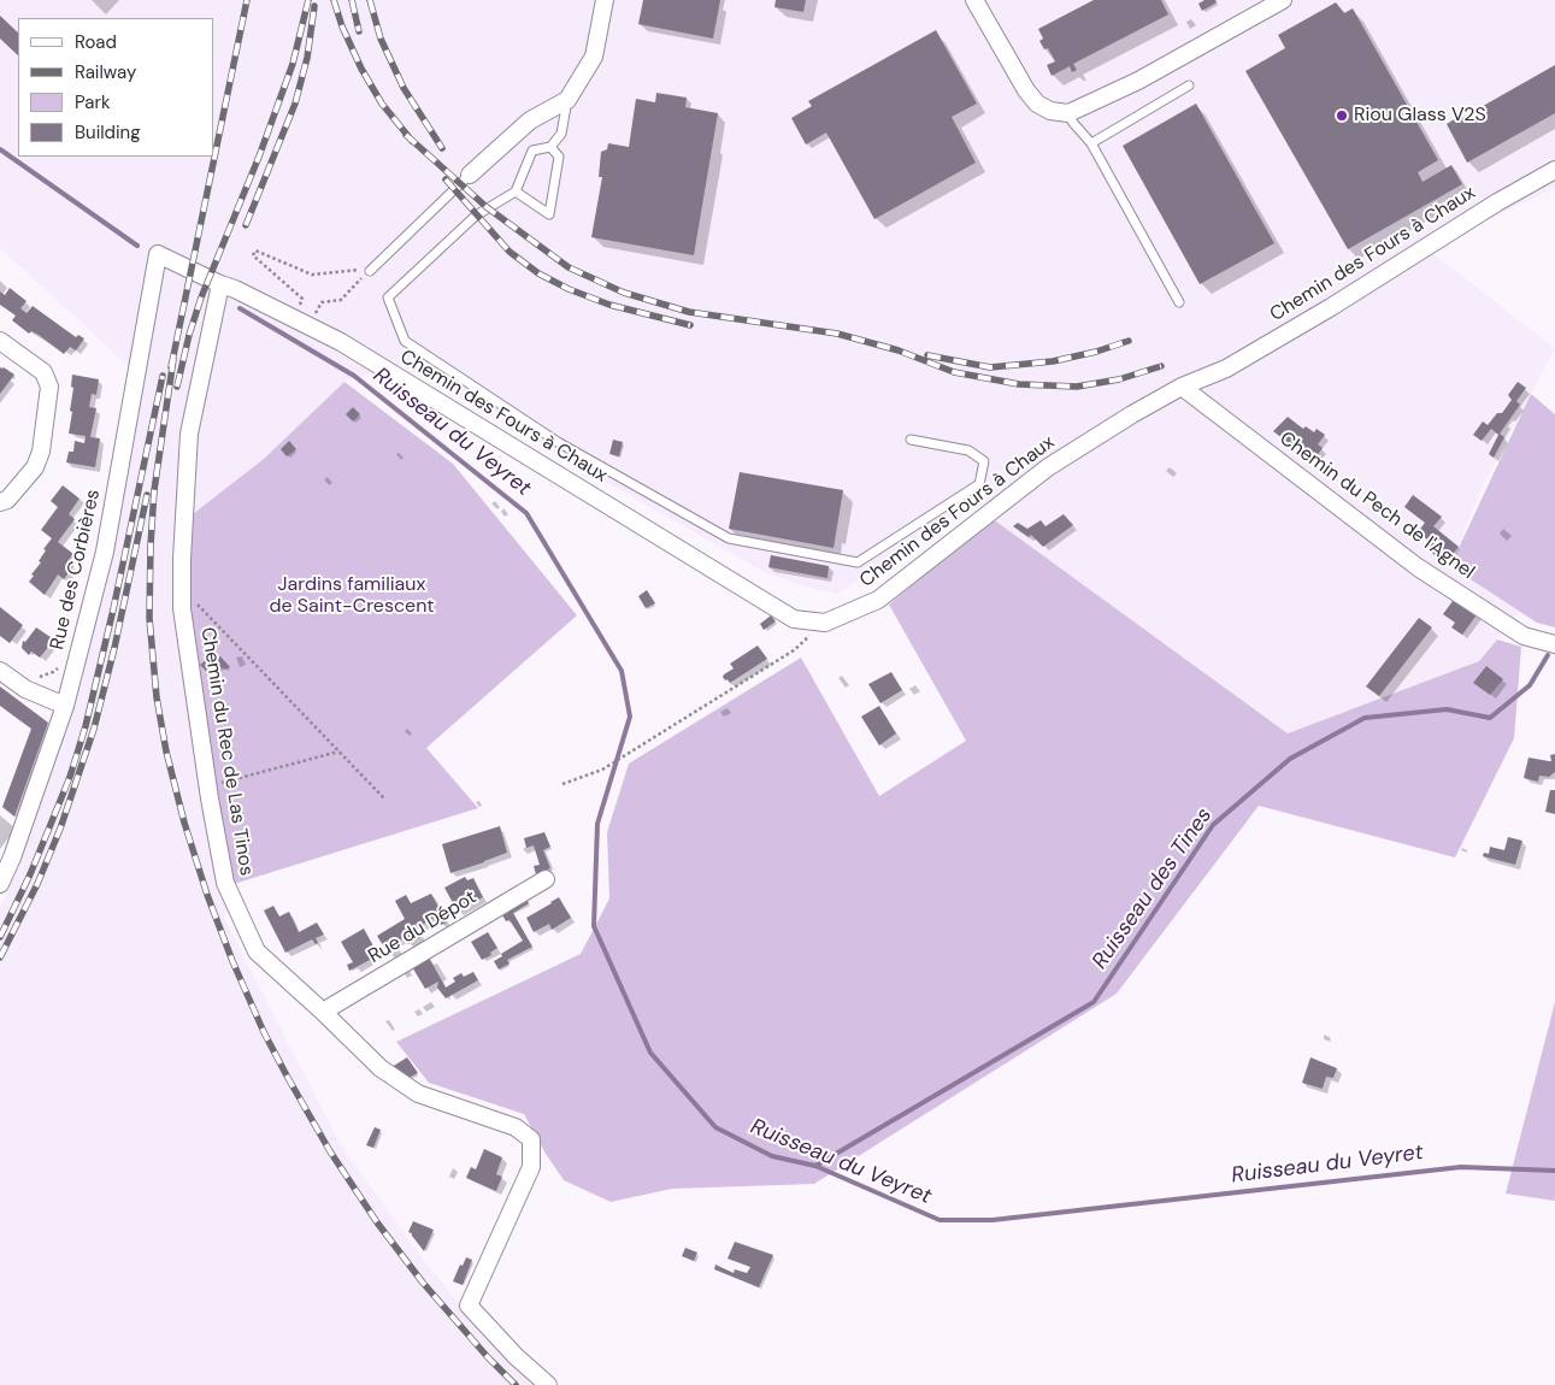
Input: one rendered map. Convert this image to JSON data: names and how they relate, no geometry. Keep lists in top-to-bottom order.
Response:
{
  "streets": {
    "street": [
      "Chemin des Fours à Chaux",
      "Chemin du Pech de l'Agnel",
      "Rue des Corbières",
      "Chemin du Rec de Las Tinos",
      "Rue du Dépot"
    ]
  },
  "crossings": [
    ["Chemin des Fours à Chaux", "Chemin du Pech de l'Agnel"],
    ["Chemin des Fours à Chaux", "Rue des Corbières"],
    ["Chemin des Fours à Chaux", "Chemin du Rec de Las Tinos"],
    ["Chemin du Rec de Las Tinos", "Rue du Dépot"]
  ],
  "water": ["Ruisseau du Veyret", "Ruisseau des Tines"],
  "parks": ["Jardins familiaux de Saint-Crescent"],
  "places": ["Riou Glass V2S"],
  "legend": [
    "Road",
    "Railway",
    "Park",
    "Building"
  ]
}
